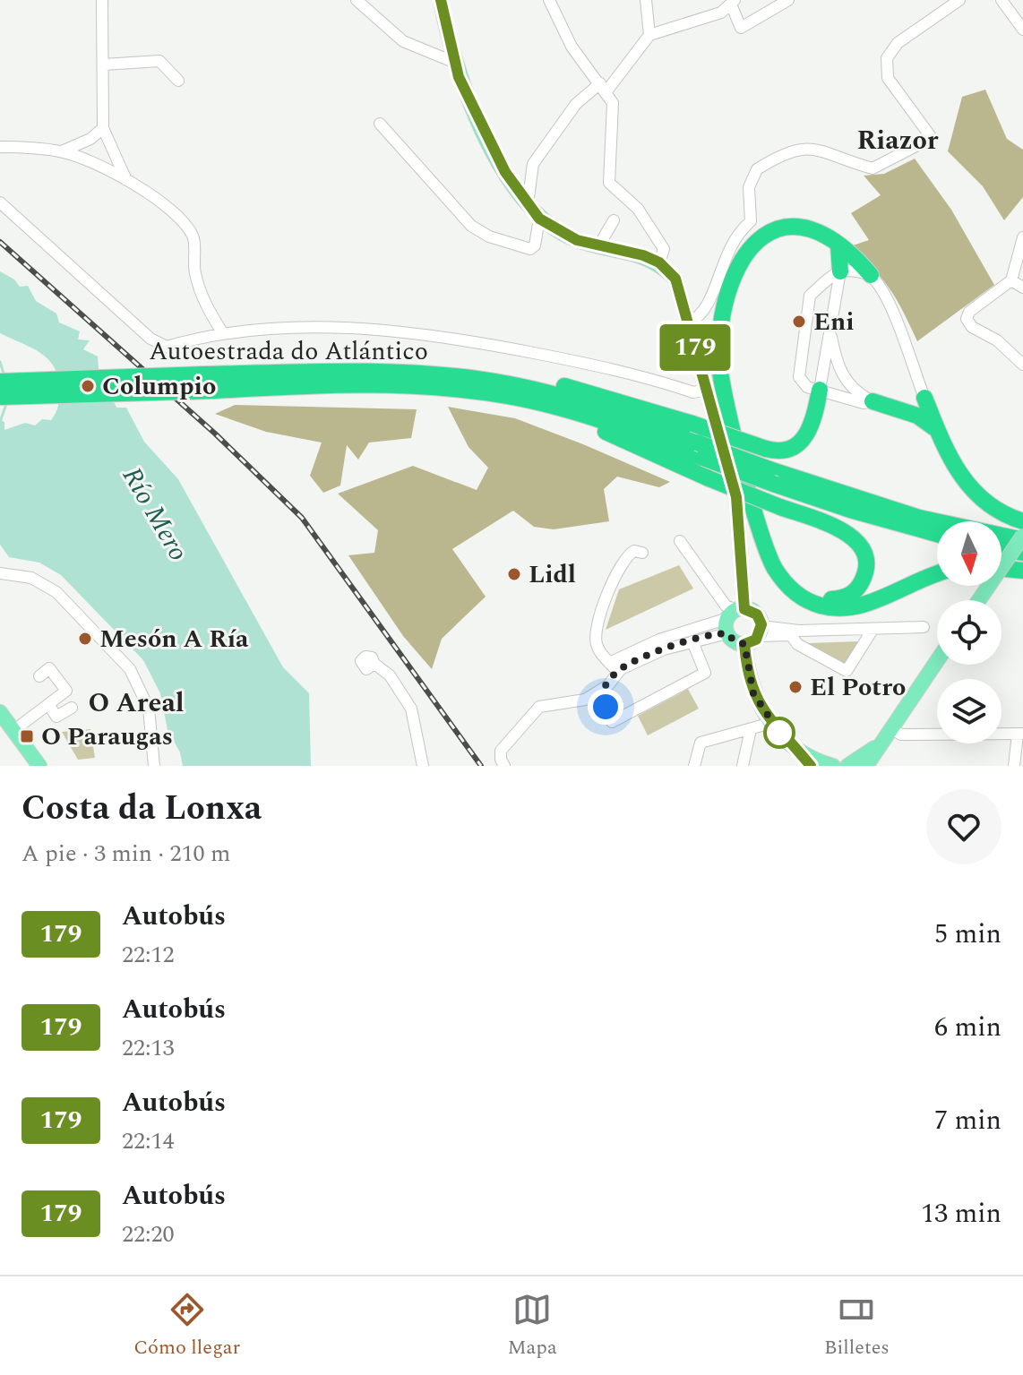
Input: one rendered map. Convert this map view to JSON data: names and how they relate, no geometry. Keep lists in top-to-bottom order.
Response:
{
  "streets": {
    "highway": ["Autoestrada do Atlántico"]
  },
  "districts": ["Riazor", "O Areal"],
  "water": ["Río Mero"],
  "places": {
    "other": [
      "Eni",
      "Columpio",
      "Lidl",
      "Mesón A Ría",
      "El Potro"
    ],
    "transit": ["O Paraugas"]
  },
  "lines": ["bus line 179"],
  "north": "bottom",
  "page": {
    "on_map": "179",
    "heading": ["Costa da Lonxa", "A pie · 3 min · 210 m"],
    "list": [
      {
        "mark": "179",
        "name": "Autobús",
        "note": "22:12",
        "value": "5 min"
      },
      {
        "mark": "179",
        "name": "Autobús",
        "note": "22:13",
        "value": "6 min"
      },
      {
        "mark": "179",
        "name": "Autobús",
        "note": "22:14",
        "value": "7 min"
      },
      {
        "mark": "179",
        "name": "Autobús",
        "note": "22:20",
        "value": "13 min"
      }
    ],
    "tabs": ["Cómo llegar", "Mapa", "Billetes"]
  }
}
